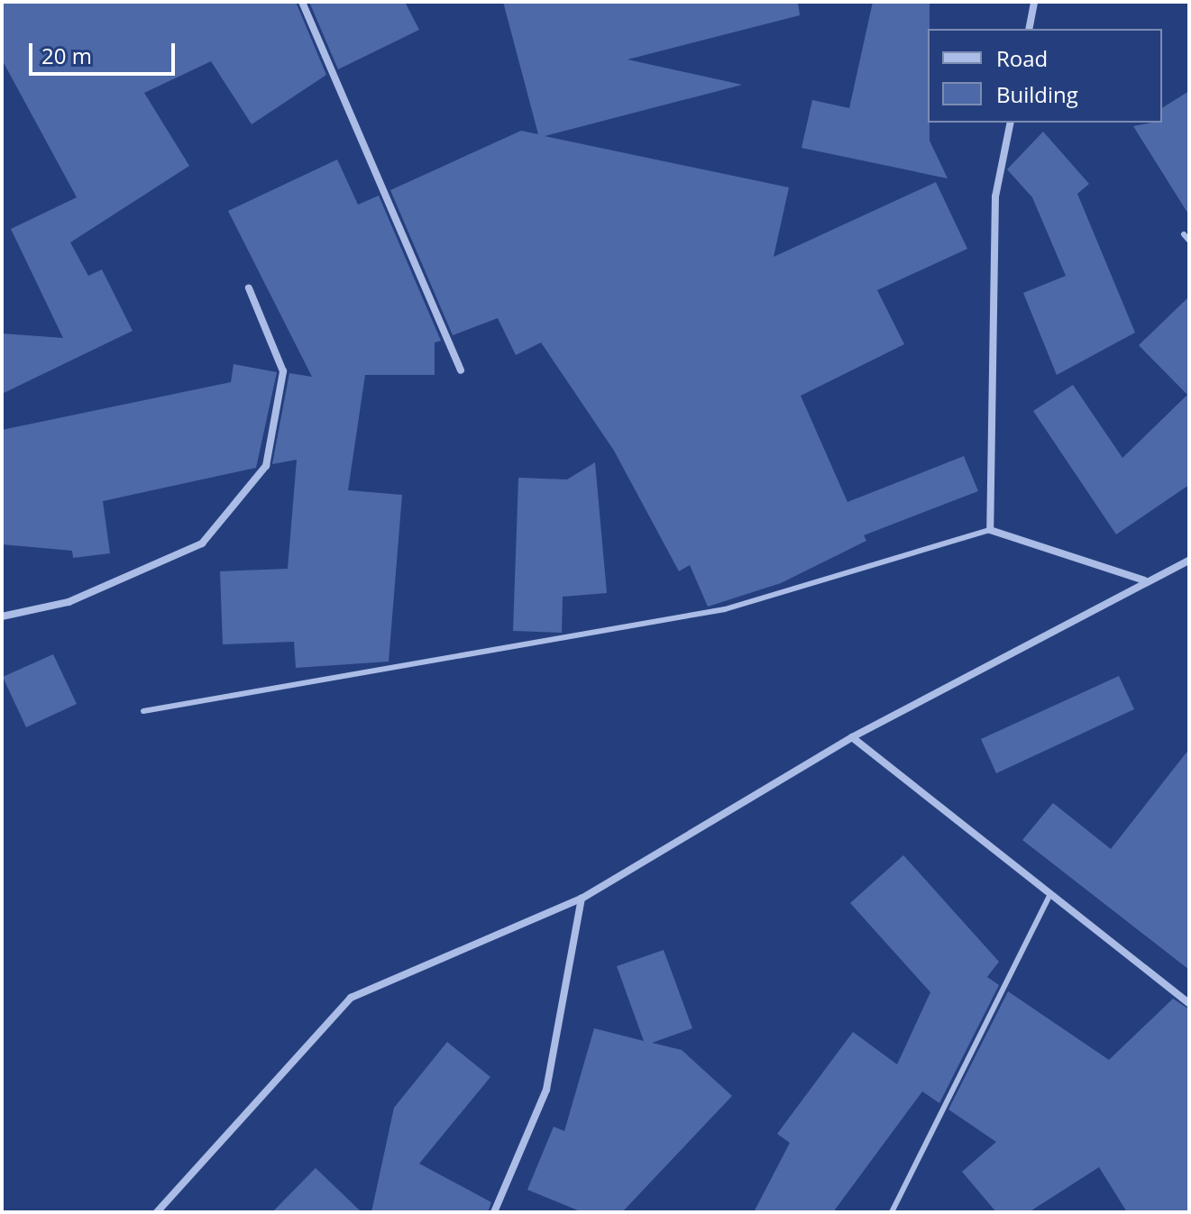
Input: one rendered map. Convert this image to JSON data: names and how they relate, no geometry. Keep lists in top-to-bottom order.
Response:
{
  "legend": ["Road", "Building"],
  "scale_bar": "20 m"
}
